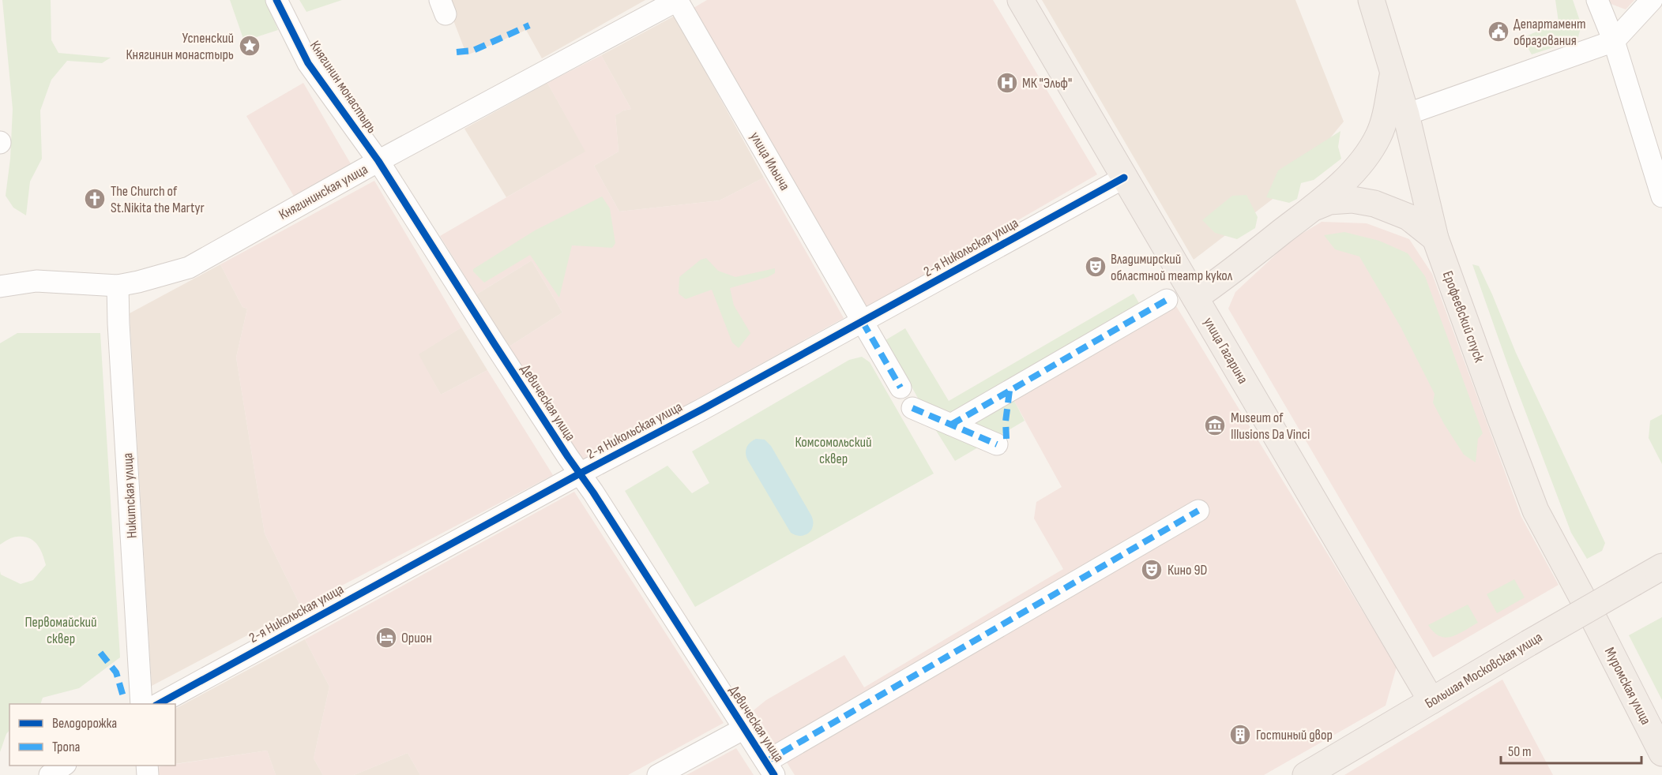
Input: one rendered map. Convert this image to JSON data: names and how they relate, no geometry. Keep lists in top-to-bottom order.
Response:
{
  "streets": {
    "main road": [
      "Ерофеевский спуск",
      "улица Гагарина",
      "Большая Московская улица",
      "Муромская улица"
    ],
    "street": [
      "Княгинин монастырь",
      "улица Ильича",
      "Княгининская улица",
      "2-я Никольская улица",
      "Девическая улица",
      "Никитская улица"
    ]
  },
  "crossings": [
    ["Княгинин монастырь", "Княгининская улица"],
    ["Княгинин монастырь", "Девическая улица"],
    ["улица Ильича", "Княгининская улица"],
    ["улица Ильича", "2-я Никольская улица"],
    ["Княгининская улица", "Девическая улица"],
    ["Княгининская улица", "Никитская улица"],
    ["2-я Никольская улица", "улица Гагарина"],
    ["2-я Никольская улица", "Девическая улица"],
    ["Ерофеевский спуск", "Муромская улица"],
    ["улица Гагарина", "Большая Московская улица"]
  ],
  "parks": ["Комсомольский сквер", "Первомайский сквер"],
  "places": {
    "public building": ["Департамент образования"],
    "place": ["Успенский Княгинин монастырь"],
    "hospital": ["МК \"Эльф\""],
    "church": ["The Church of St.Nikita the Martyr"],
    "theatre": ["Владимирский областной театр кукол", "Кино 9D"],
    "museum": ["Museum of Illusions Da Vinci"],
    "hotel": ["Орион"],
    "building": ["Гостиный двор"]
  },
  "legend": ["Велодорожка", "Тропа"],
  "scale_bar": "50 m"
}
